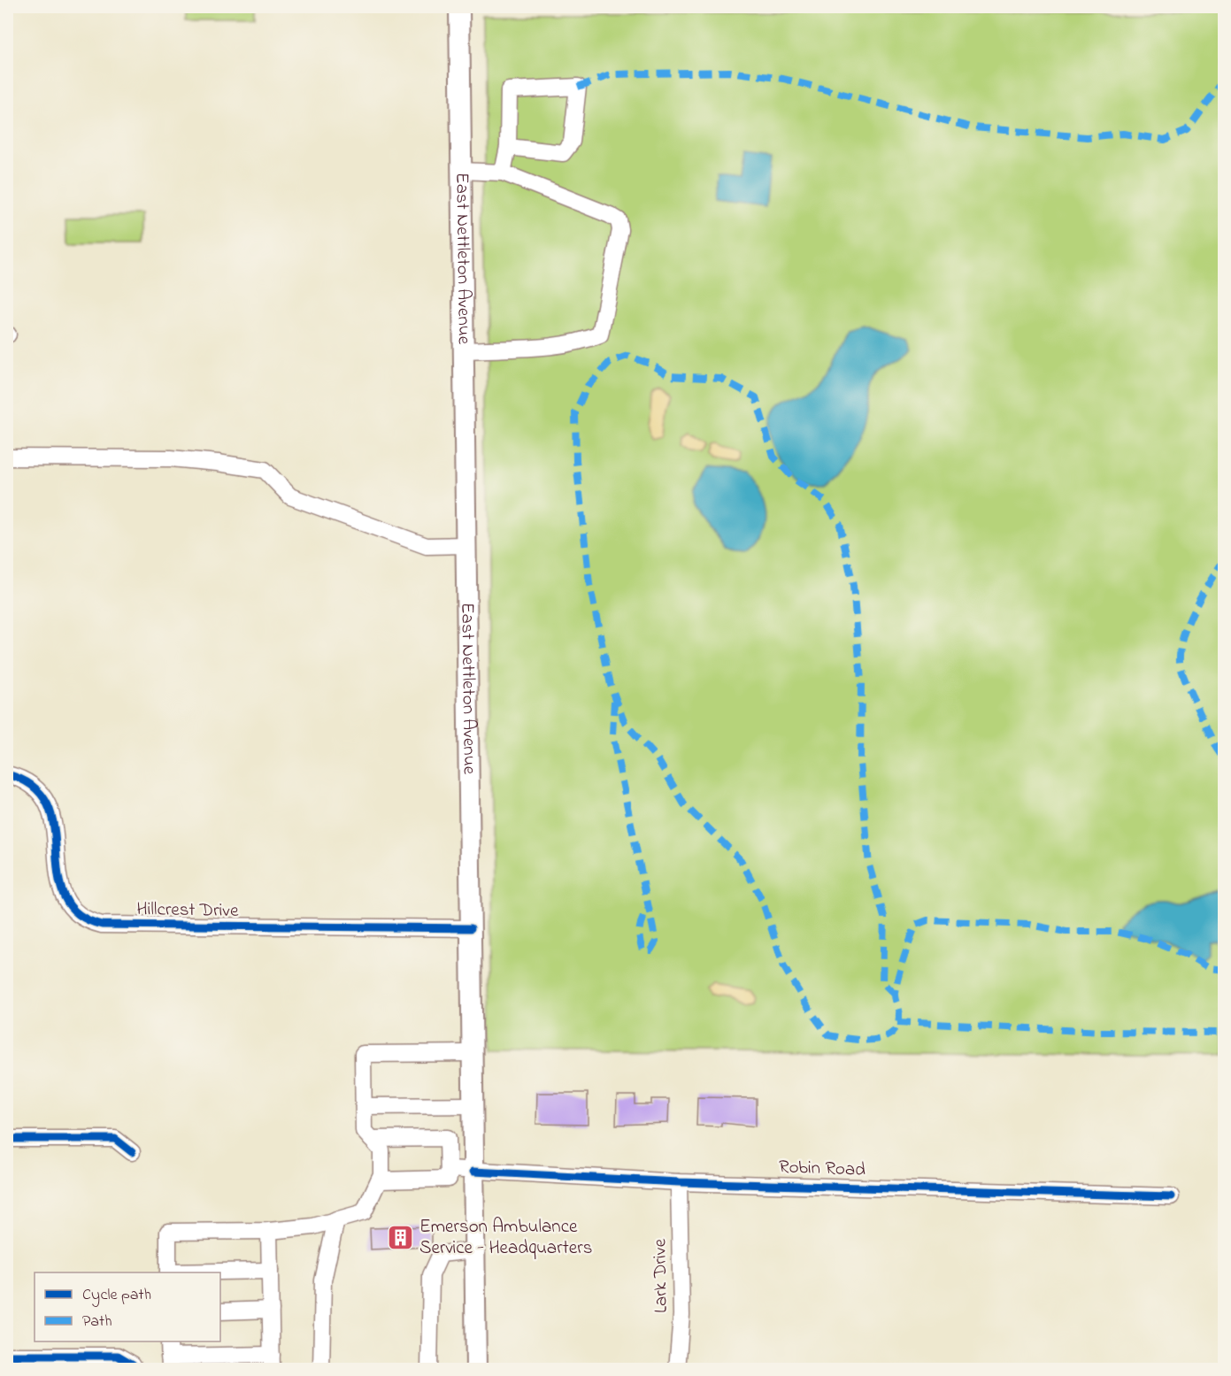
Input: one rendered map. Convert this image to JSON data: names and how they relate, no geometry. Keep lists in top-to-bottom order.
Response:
{
  "streets": {
    "main road": ["East Nettleton Avenue"],
    "street": ["Hillcrest Drive", "Robin Road", "Lark Drive"]
  },
  "crossings": [
    ["East Nettleton Avenue", "Hillcrest Drive"],
    ["East Nettleton Avenue", "Robin Road"],
    ["Robin Road", "Lark Drive"]
  ],
  "places": {
    "building": ["Emerson Ambulance Service - Headquarters"]
  },
  "legend": ["Cycle path", "Path"]
}
